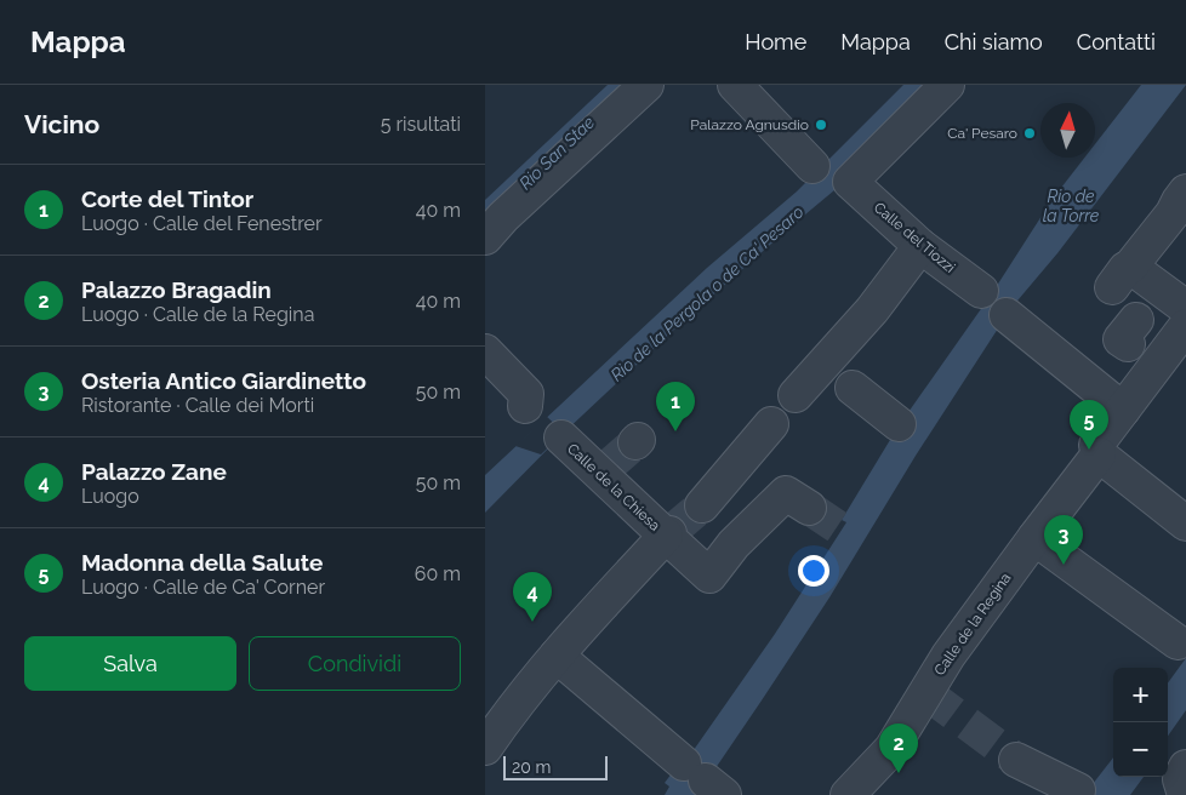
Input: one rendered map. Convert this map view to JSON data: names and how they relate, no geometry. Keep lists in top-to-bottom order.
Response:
{
  "streets": {
    "street": ["Calle del Tiozzi", "Calle de la Chiesa", "Calle de la Regina"]
  },
  "water": ["Rio San Stae", "Rio de la Torre", "Rio de la Pergola o de Ca' Pesaro"],
  "places": ["Palazzo Agnusdio", "Ca' Pesaro"],
  "scale_bar": "20 m",
  "north": "top",
  "page": {
    "header": "Mappa",
    "nav": [
      "Home",
      "Mappa",
      "Chi siamo",
      "Contatti"
    ],
    "heading": ["Vicino", "5 risultati"],
    "list": [
      {
        "mark": "1",
        "name": "Corte del Tintor",
        "note": "Luogo · Calle del Fenestrer",
        "value": "40 m"
      },
      {
        "mark": "2",
        "name": "Palazzo Bragadin",
        "note": "Luogo · Calle de la Regina",
        "value": "40 m"
      },
      {
        "mark": "3",
        "name": "Osteria Antico Giardinetto",
        "note": "Ristorante · Calle dei Morti",
        "value": "50 m"
      },
      {
        "mark": "4",
        "name": "Palazzo Zane",
        "note": "Luogo",
        "value": "50 m"
      },
      {
        "mark": "5",
        "name": "Madonna della Salute",
        "note": "Luogo · Calle de Ca' Corner",
        "value": "60 m"
      }
    ],
    "pins": [
      "1",
      "5",
      "3",
      "4",
      "2"
    ],
    "buttons": ["Salva", "Condividi"],
    "map_buttons": ["+", "−"],
    "scale": "20 m"
  }
}
